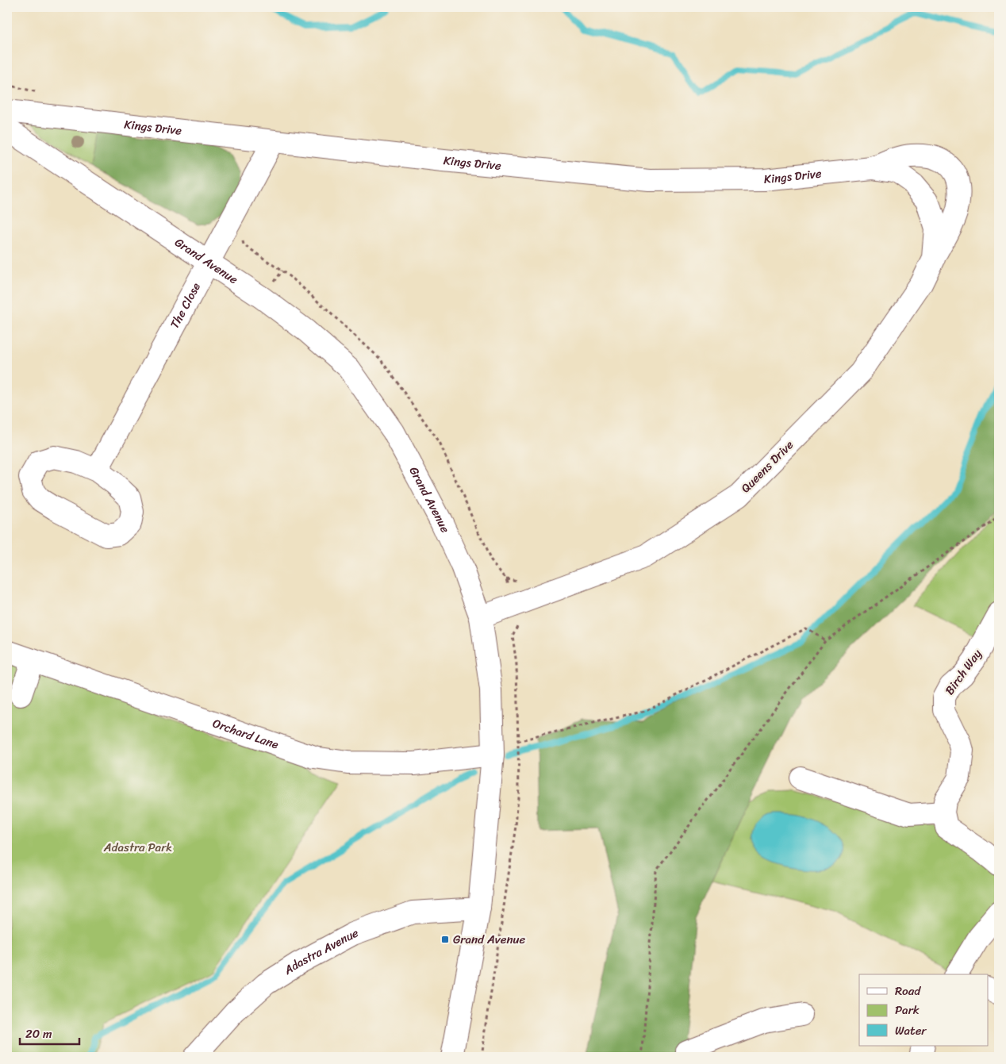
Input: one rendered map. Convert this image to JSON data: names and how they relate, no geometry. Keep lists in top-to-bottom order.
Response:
{
  "streets": {
    "street": [
      "Kings Drive",
      "Grand Avenue",
      "The Close",
      "Queens Drive",
      "Birch Way",
      "Orchard Lane",
      "Adastra Avenue"
    ]
  },
  "crossings": [
    ["Kings Drive", "The Close"],
    ["Kings Drive", "Queens Drive"],
    ["Grand Avenue", "The Close"],
    ["Grand Avenue", "Queens Drive"],
    ["Grand Avenue", "Orchard Lane"],
    ["Grand Avenue", "Adastra Avenue"]
  ],
  "parks": ["Adastra Park"],
  "places": {
    "transit": ["Grand Avenue"]
  },
  "legend": ["Road", "Park", "Water"],
  "scale_bar": "20 m"
}
